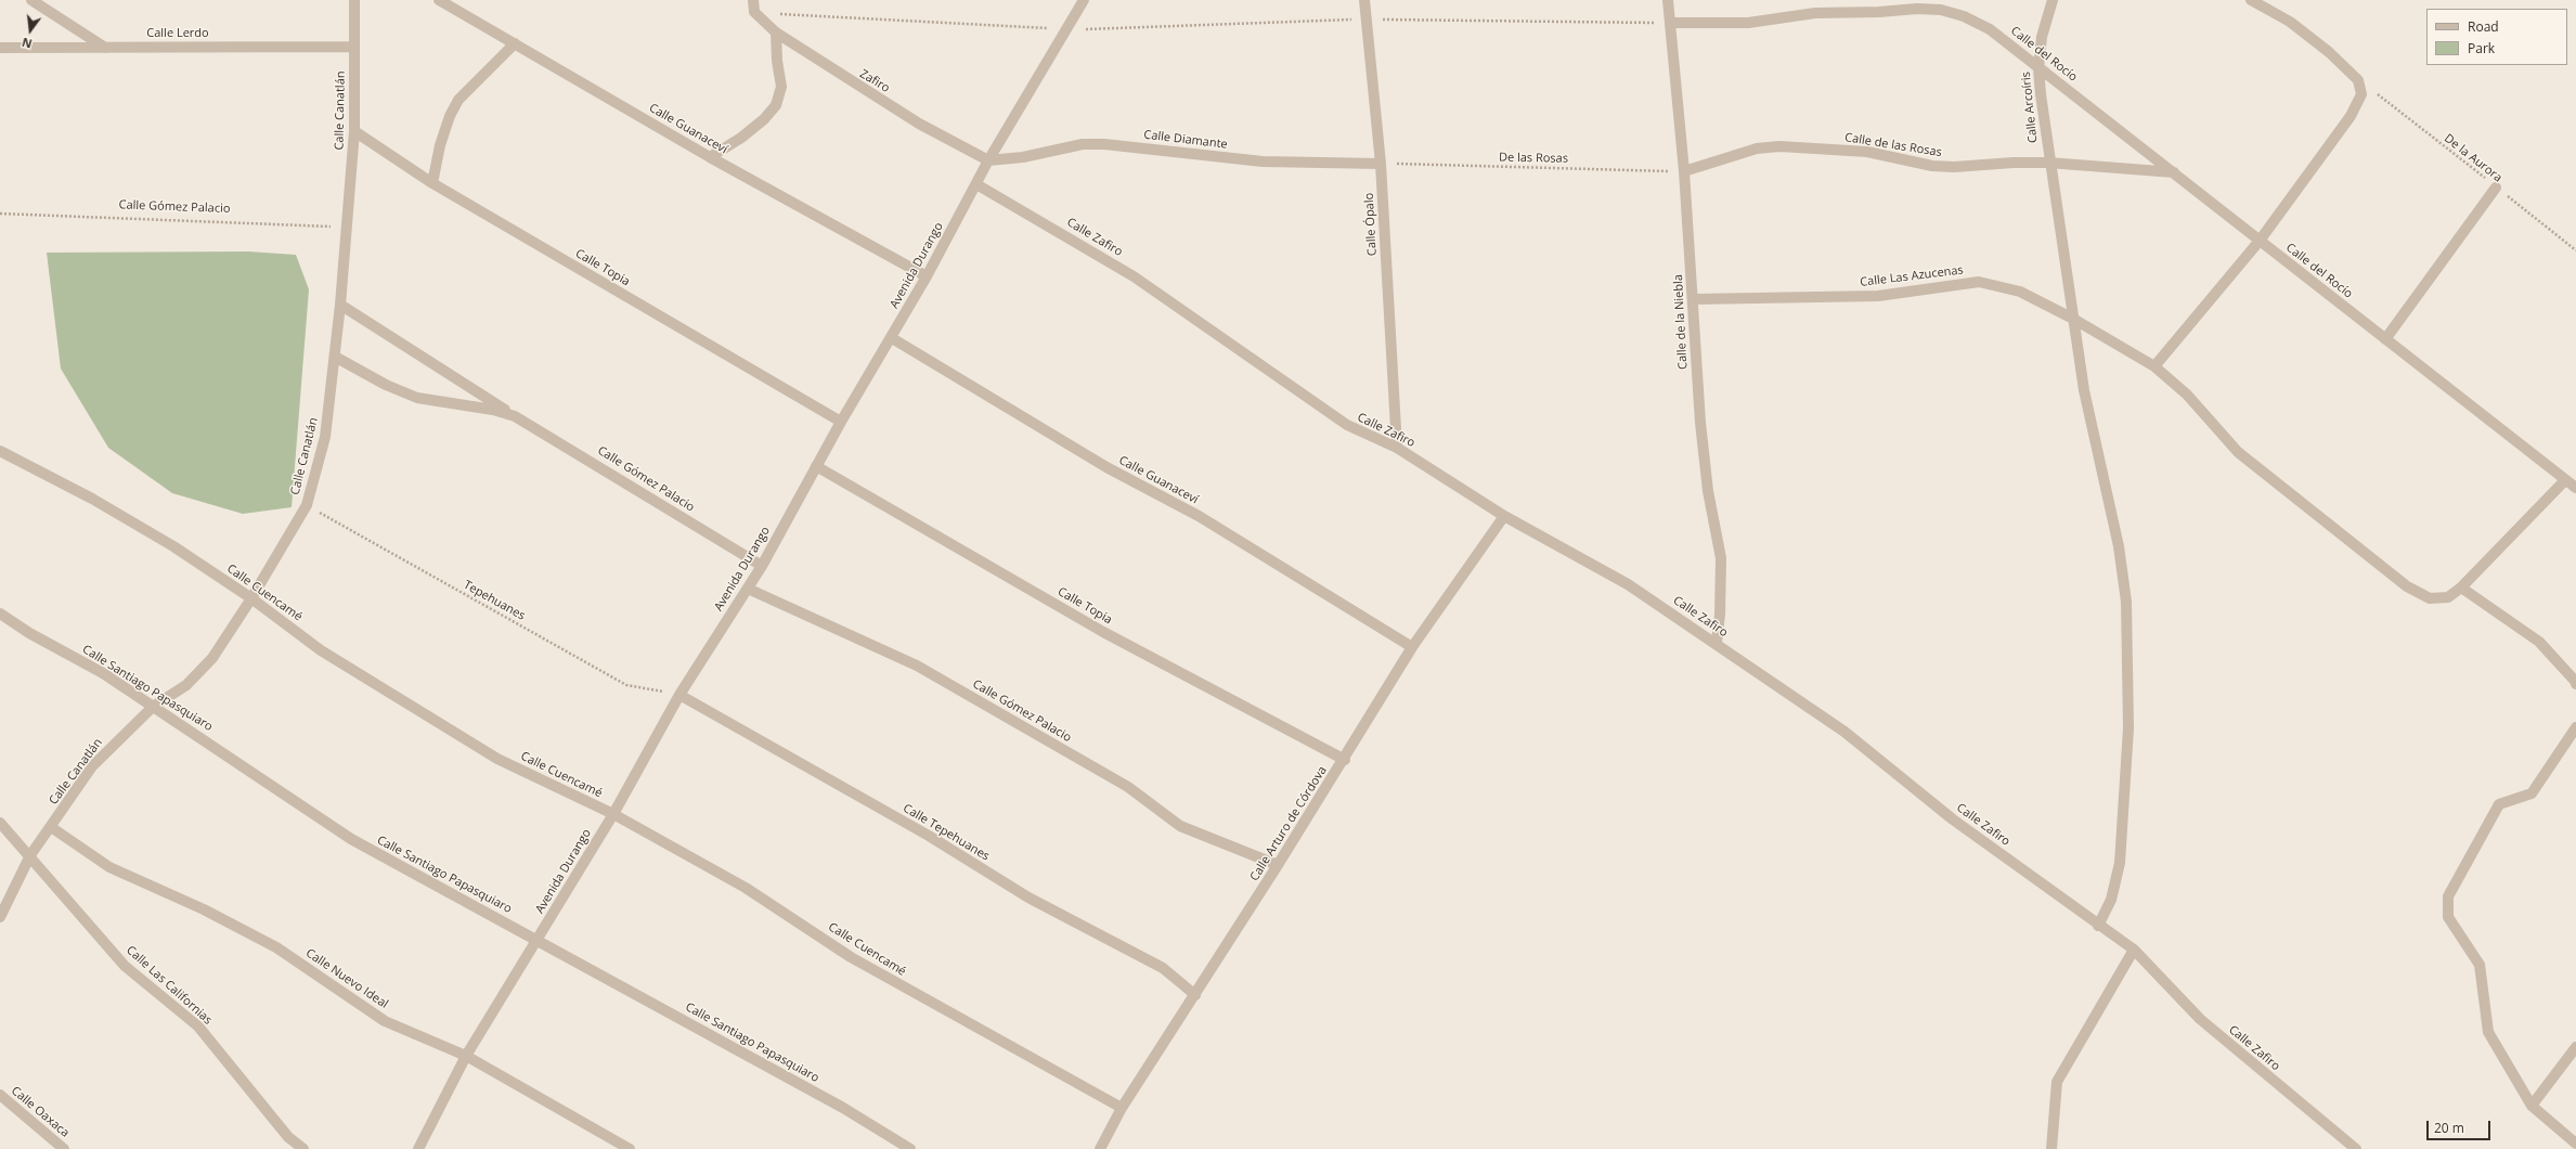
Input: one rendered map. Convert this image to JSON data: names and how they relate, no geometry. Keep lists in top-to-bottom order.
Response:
{
  "streets": {
    "street": [
      "Calle Lerdo",
      "Calle del Rocío",
      "Zafiro",
      "Calle Arcoíris",
      "Calle Canatlán",
      "Calle Guanaceví",
      "Calle Diamante",
      "Calle de las Rosas",
      "Calle Gómez Palacio",
      "Calle Ópalo",
      "Calle Zafiro",
      "Avenida Durango",
      "Calle Topia",
      "Calle Las Azucenas",
      "Calle de la Niebla",
      "Calle Cuencamé",
      "Calle Santiago Papasquiaro",
      "Calle Arturo de Córdova",
      "Calle Tepehuanes",
      "Calle Nuevo Ideal",
      "Calle Las Californias",
      "Calle Oaxaca"
    ],
    "path": ["De las Rosas", "De la Aurora", "Tepehuanes"]
  },
  "crossings": [
    ["Calle Lerdo", "Calle Canatlán"],
    ["Calle del Rocío", "Calle Arcoíris"],
    ["Calle del Rocío", "Calle de las Rosas"],
    ["Calle del Rocío", "Calle Las Azucenas"],
    ["Calle del Rocío", "Calle de la Niebla"],
    ["Zafiro", "Calle Diamante"],
    ["Zafiro", "Avenida Durango"],
    ["Calle Arcoíris", "Calle de las Rosas"],
    ["Calle Arcoíris", "Calle Zafiro"],
    ["Calle Arcoíris", "Calle Las Azucenas"],
    ["Calle Canatlán", "Calle Gómez Palacio"],
    ["Calle Canatlán", "Calle Topia"],
    ["Calle Canatlán", "Calle Cuencamé"],
    ["Calle Canatlán", "Tepehuanes"],
    ["Calle Canatlán", "Calle Santiago Papasquiaro"],
    ["Calle Canatlán", "Calle Nuevo Ideal"],
    ["Calle Canatlán", "Calle Las Californias"],
    ["Calle Guanaceví", "Avenida Durango"],
    ["Calle Guanaceví", "Calle Arturo de Córdova"],
    ["Calle Diamante", "De las Rosas"],
    ["Calle Diamante", "Calle Ópalo"],
    ["Calle Diamante", "Avenida Durango"],
    ["Calle de las Rosas", "De las Rosas"],
    ["Calle de las Rosas", "Calle de la Niebla"],
    ["De las Rosas", "Calle Ópalo"],
    ["De las Rosas", "Calle de la Niebla"],
    ["Calle Gómez Palacio", "Avenida Durango"],
    ["Calle Gómez Palacio", "Calle Arturo de Córdova"],
    ["Calle Ópalo", "Calle Zafiro"],
    ["Calle Zafiro", "Avenida Durango"],
    ["Calle Zafiro", "Calle de la Niebla"],
    ["Calle Zafiro", "Calle Arturo de Córdova"],
    ["Avenida Durango", "Calle Topia"],
    ["Avenida Durango", "Calle Cuencamé"],
    ["Avenida Durango", "Tepehuanes"],
    ["Avenida Durango", "Calle Santiago Papasquiaro"],
    ["Avenida Durango", "Calle Tepehuanes"],
    ["Avenida Durango", "Calle Nuevo Ideal"],
    ["Calle Topia", "Calle Arturo de Córdova"],
    ["Calle Las Azucenas", "Calle de la Niebla"],
    ["Calle Cuencamé", "Calle Arturo de Córdova"],
    ["Tepehuanes", "Calle Tepehuanes"],
    ["Calle Arturo de Córdova", "Calle Tepehuanes"]
  ],
  "legend": ["Road", "Park"],
  "scale_bar": "20 m",
  "north": "bottom"
}
